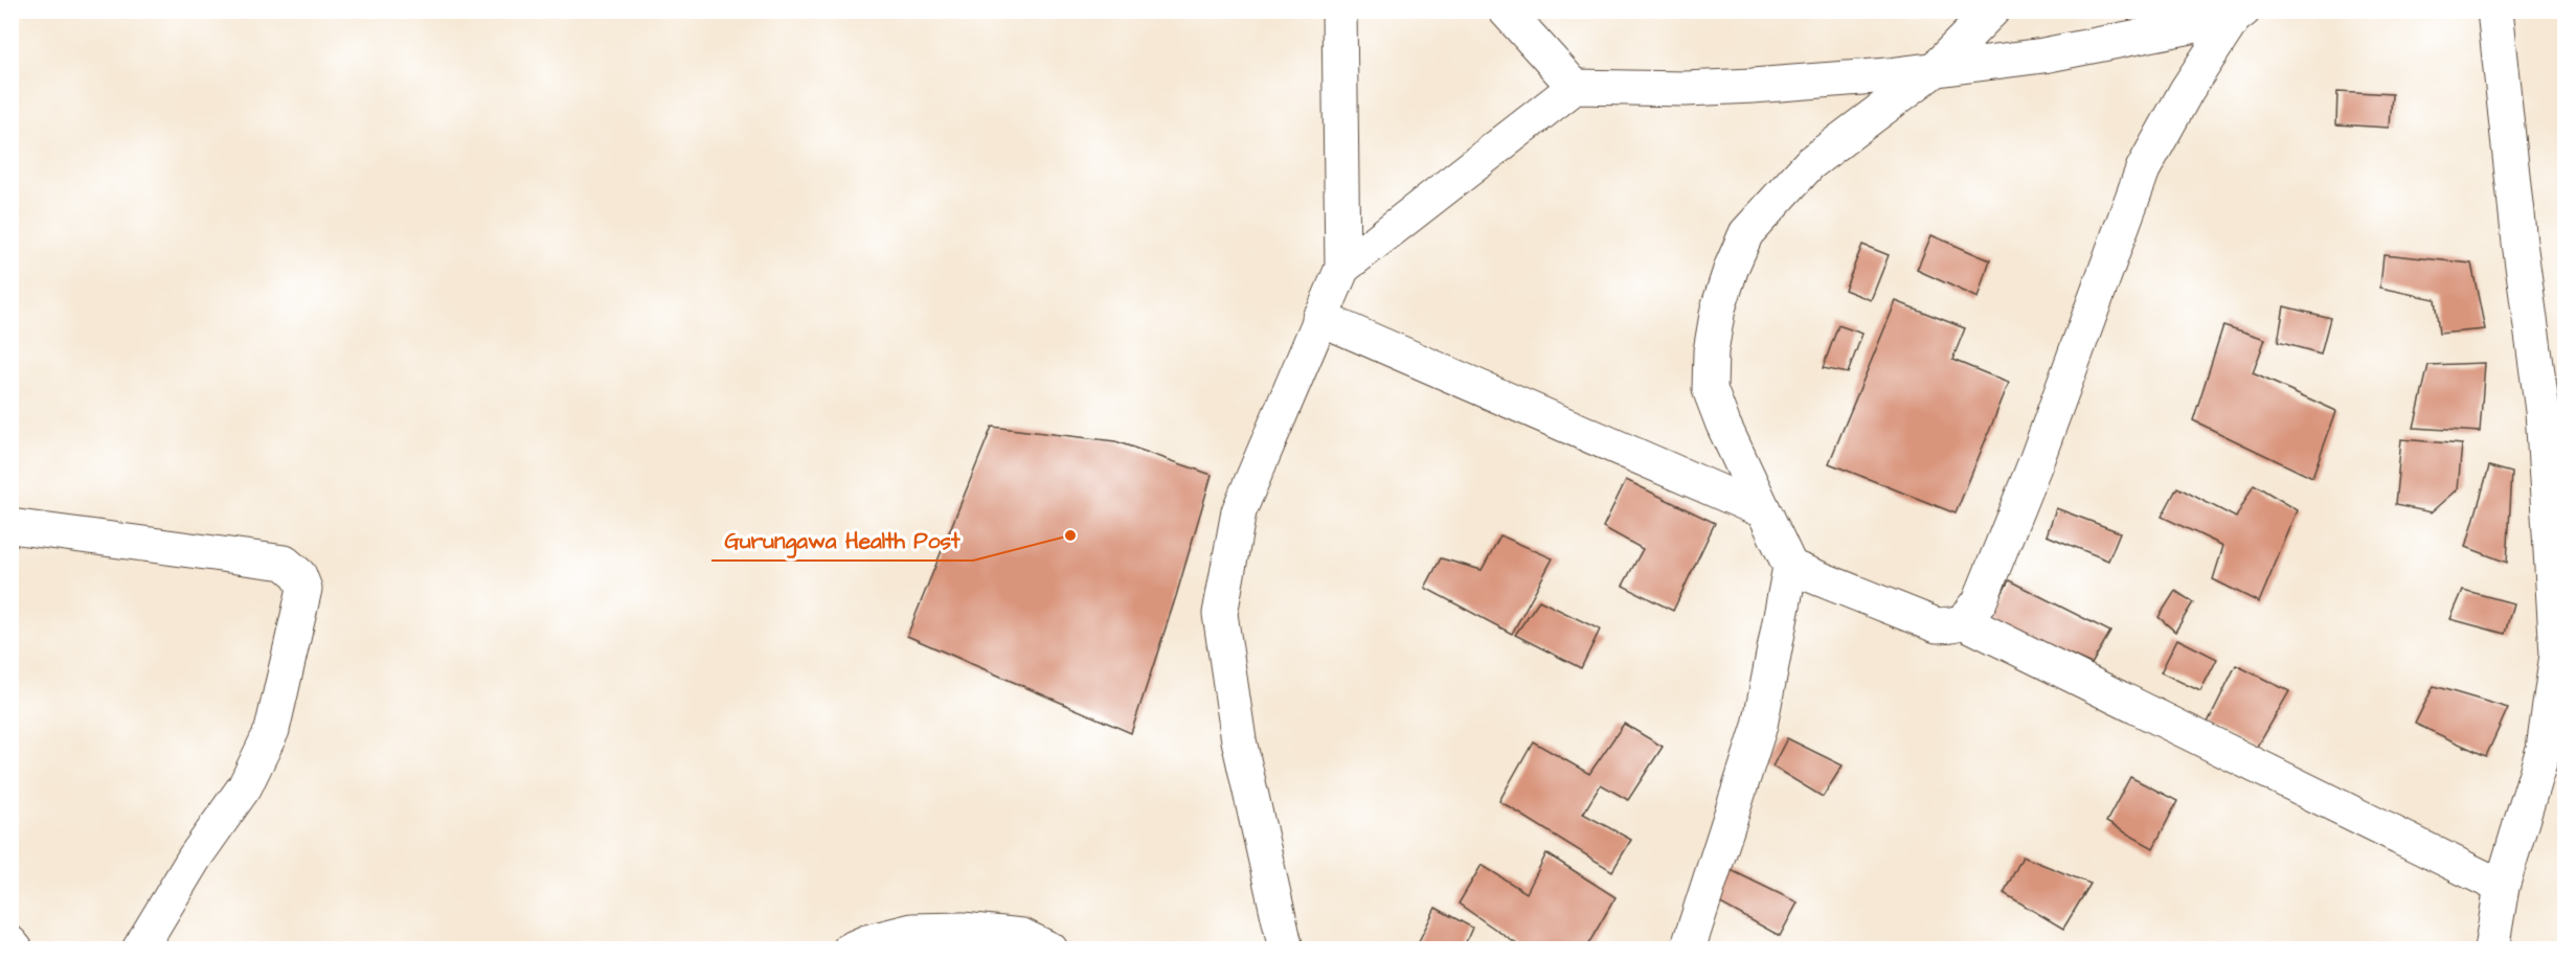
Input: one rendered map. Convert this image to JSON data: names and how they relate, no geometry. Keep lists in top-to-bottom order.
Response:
{
  "places": ["Gurungawa Health Post"]
}
